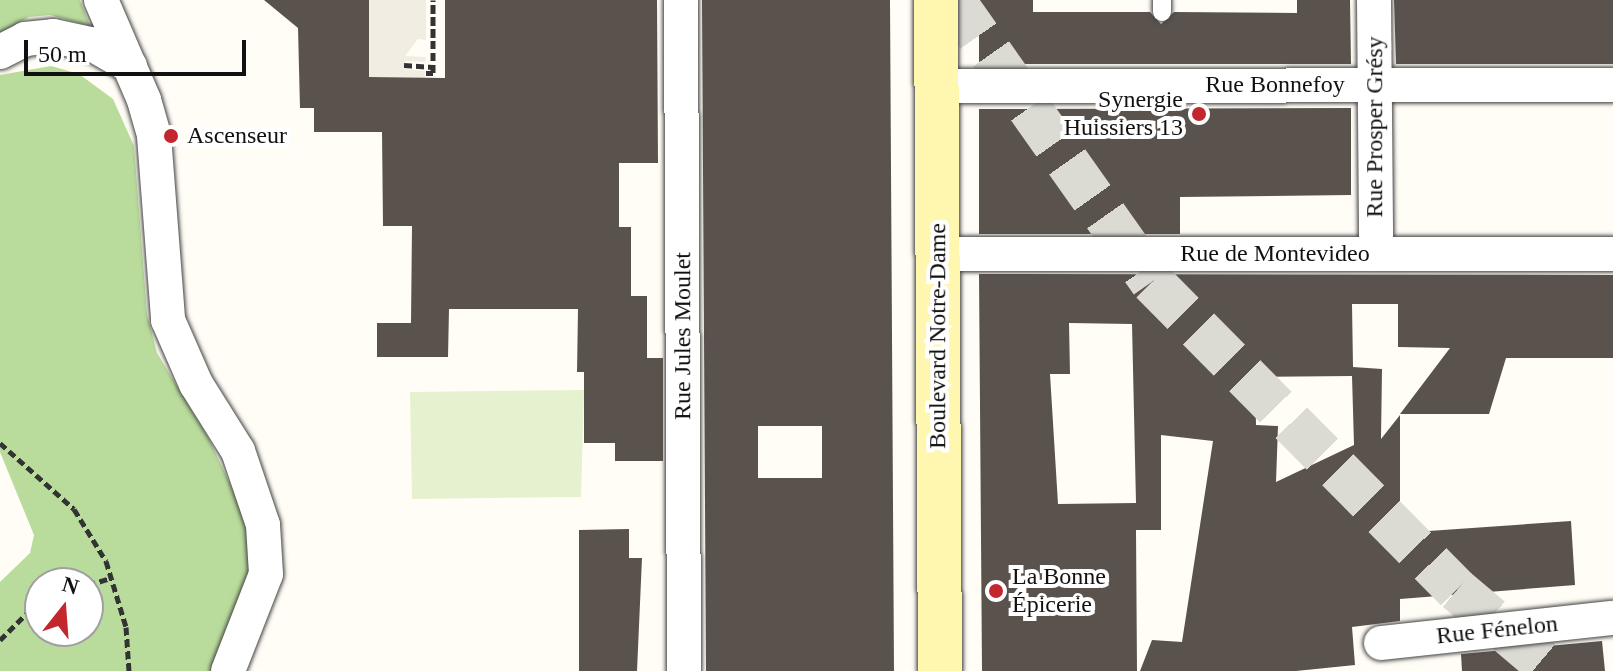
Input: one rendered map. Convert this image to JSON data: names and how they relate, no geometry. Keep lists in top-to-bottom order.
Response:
{
  "streets": {
    "street": [
      "Rue Bonnefoy",
      "Rue Prosper Grésy",
      "Rue de Montevideo",
      "Rue Jules Moulet",
      "Boulevard Notre-Dame",
      "Rue Fénelon"
    ]
  },
  "crossings": [
    ["Rue Bonnefoy", "Rue Prosper Grésy"],
    ["Rue Bonnefoy", "Boulevard Notre-Dame"],
    ["Rue Prosper Grésy", "Rue de Montevideo"],
    ["Rue de Montevideo", "Boulevard Notre-Dame"]
  ],
  "places": ["Synergie Huissiers 13", "Ascenseur", "La Bonne Épicerie"],
  "scale_bar": "50 m",
  "north": "top"
}
